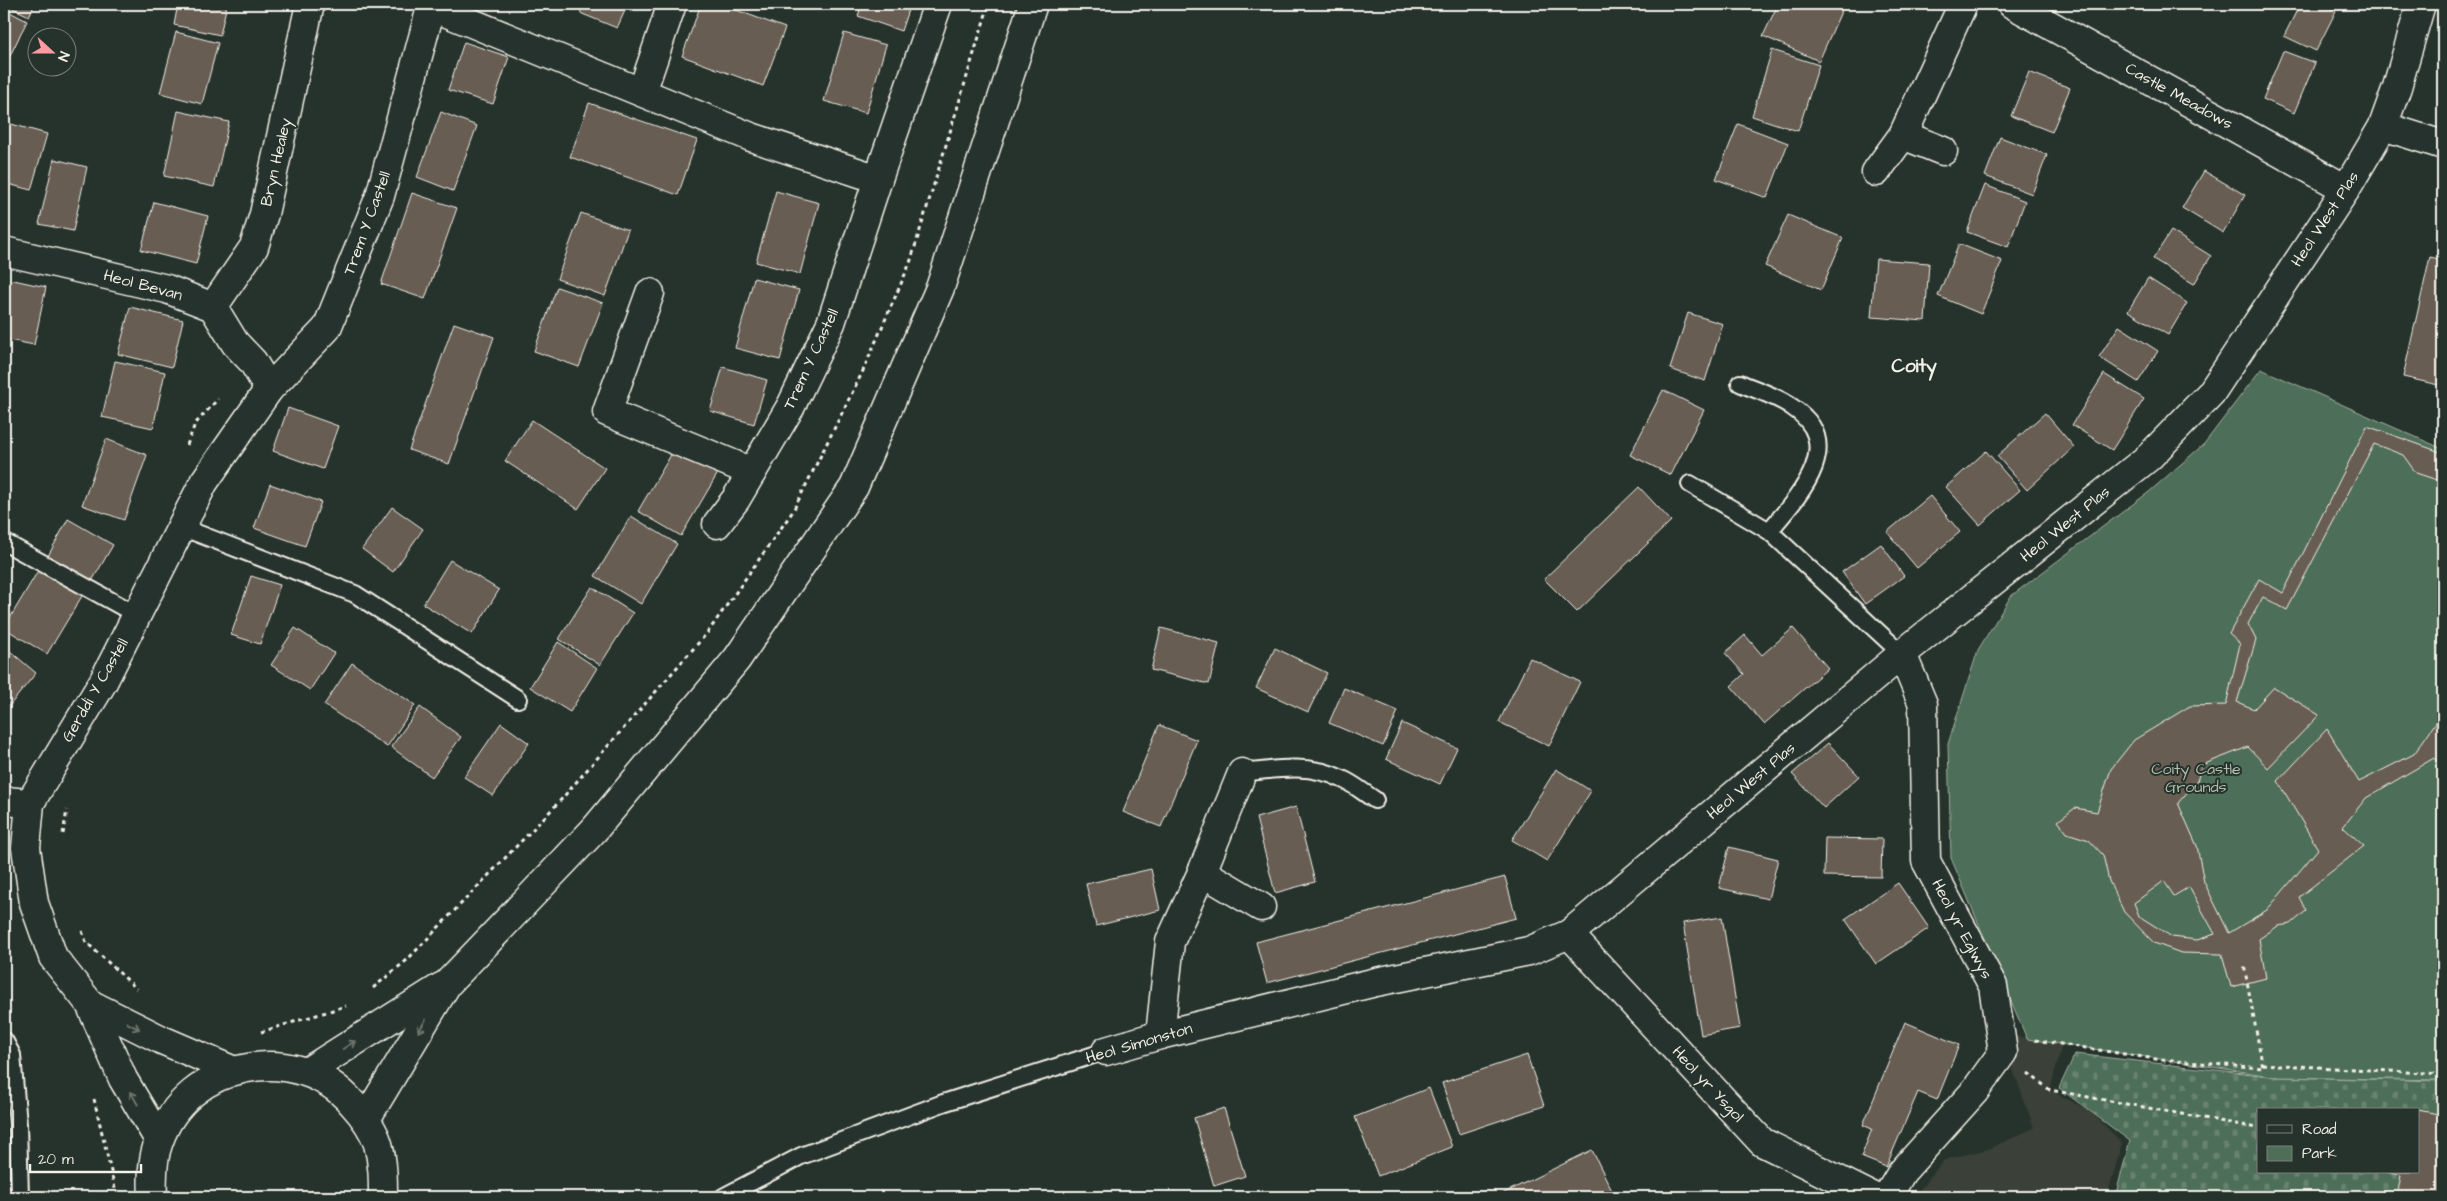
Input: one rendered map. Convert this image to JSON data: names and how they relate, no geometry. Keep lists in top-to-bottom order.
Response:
{
  "streets": {
    "street": [
      "Castle Meadows",
      "Bryn Healey",
      "Heol West Plas",
      "Trem Y Castell",
      "Heol Bevan",
      "Gerddi Y Castell",
      "Heol yr Eglwys",
      "Heol Simonston",
      "Heol yr Ysgol"
    ]
  },
  "crossings": [
    ["Castle Meadows", "Heol West Plas"],
    ["Bryn Healey", "Heol Bevan"],
    ["Heol West Plas", "Heol yr Eglwys"],
    ["Heol West Plas", "Heol Simonston"],
    ["Heol West Plas", "Heol yr Ysgol"],
    ["Trem Y Castell", "Gerddi Y Castell"],
    ["Heol Simonston", "Heol yr Ysgol"]
  ],
  "districts": ["Coity"],
  "parks": ["Coity Castle Grounds"],
  "legend": ["Road", "Park"],
  "scale_bar": "20 m",
  "north": "right"
}
